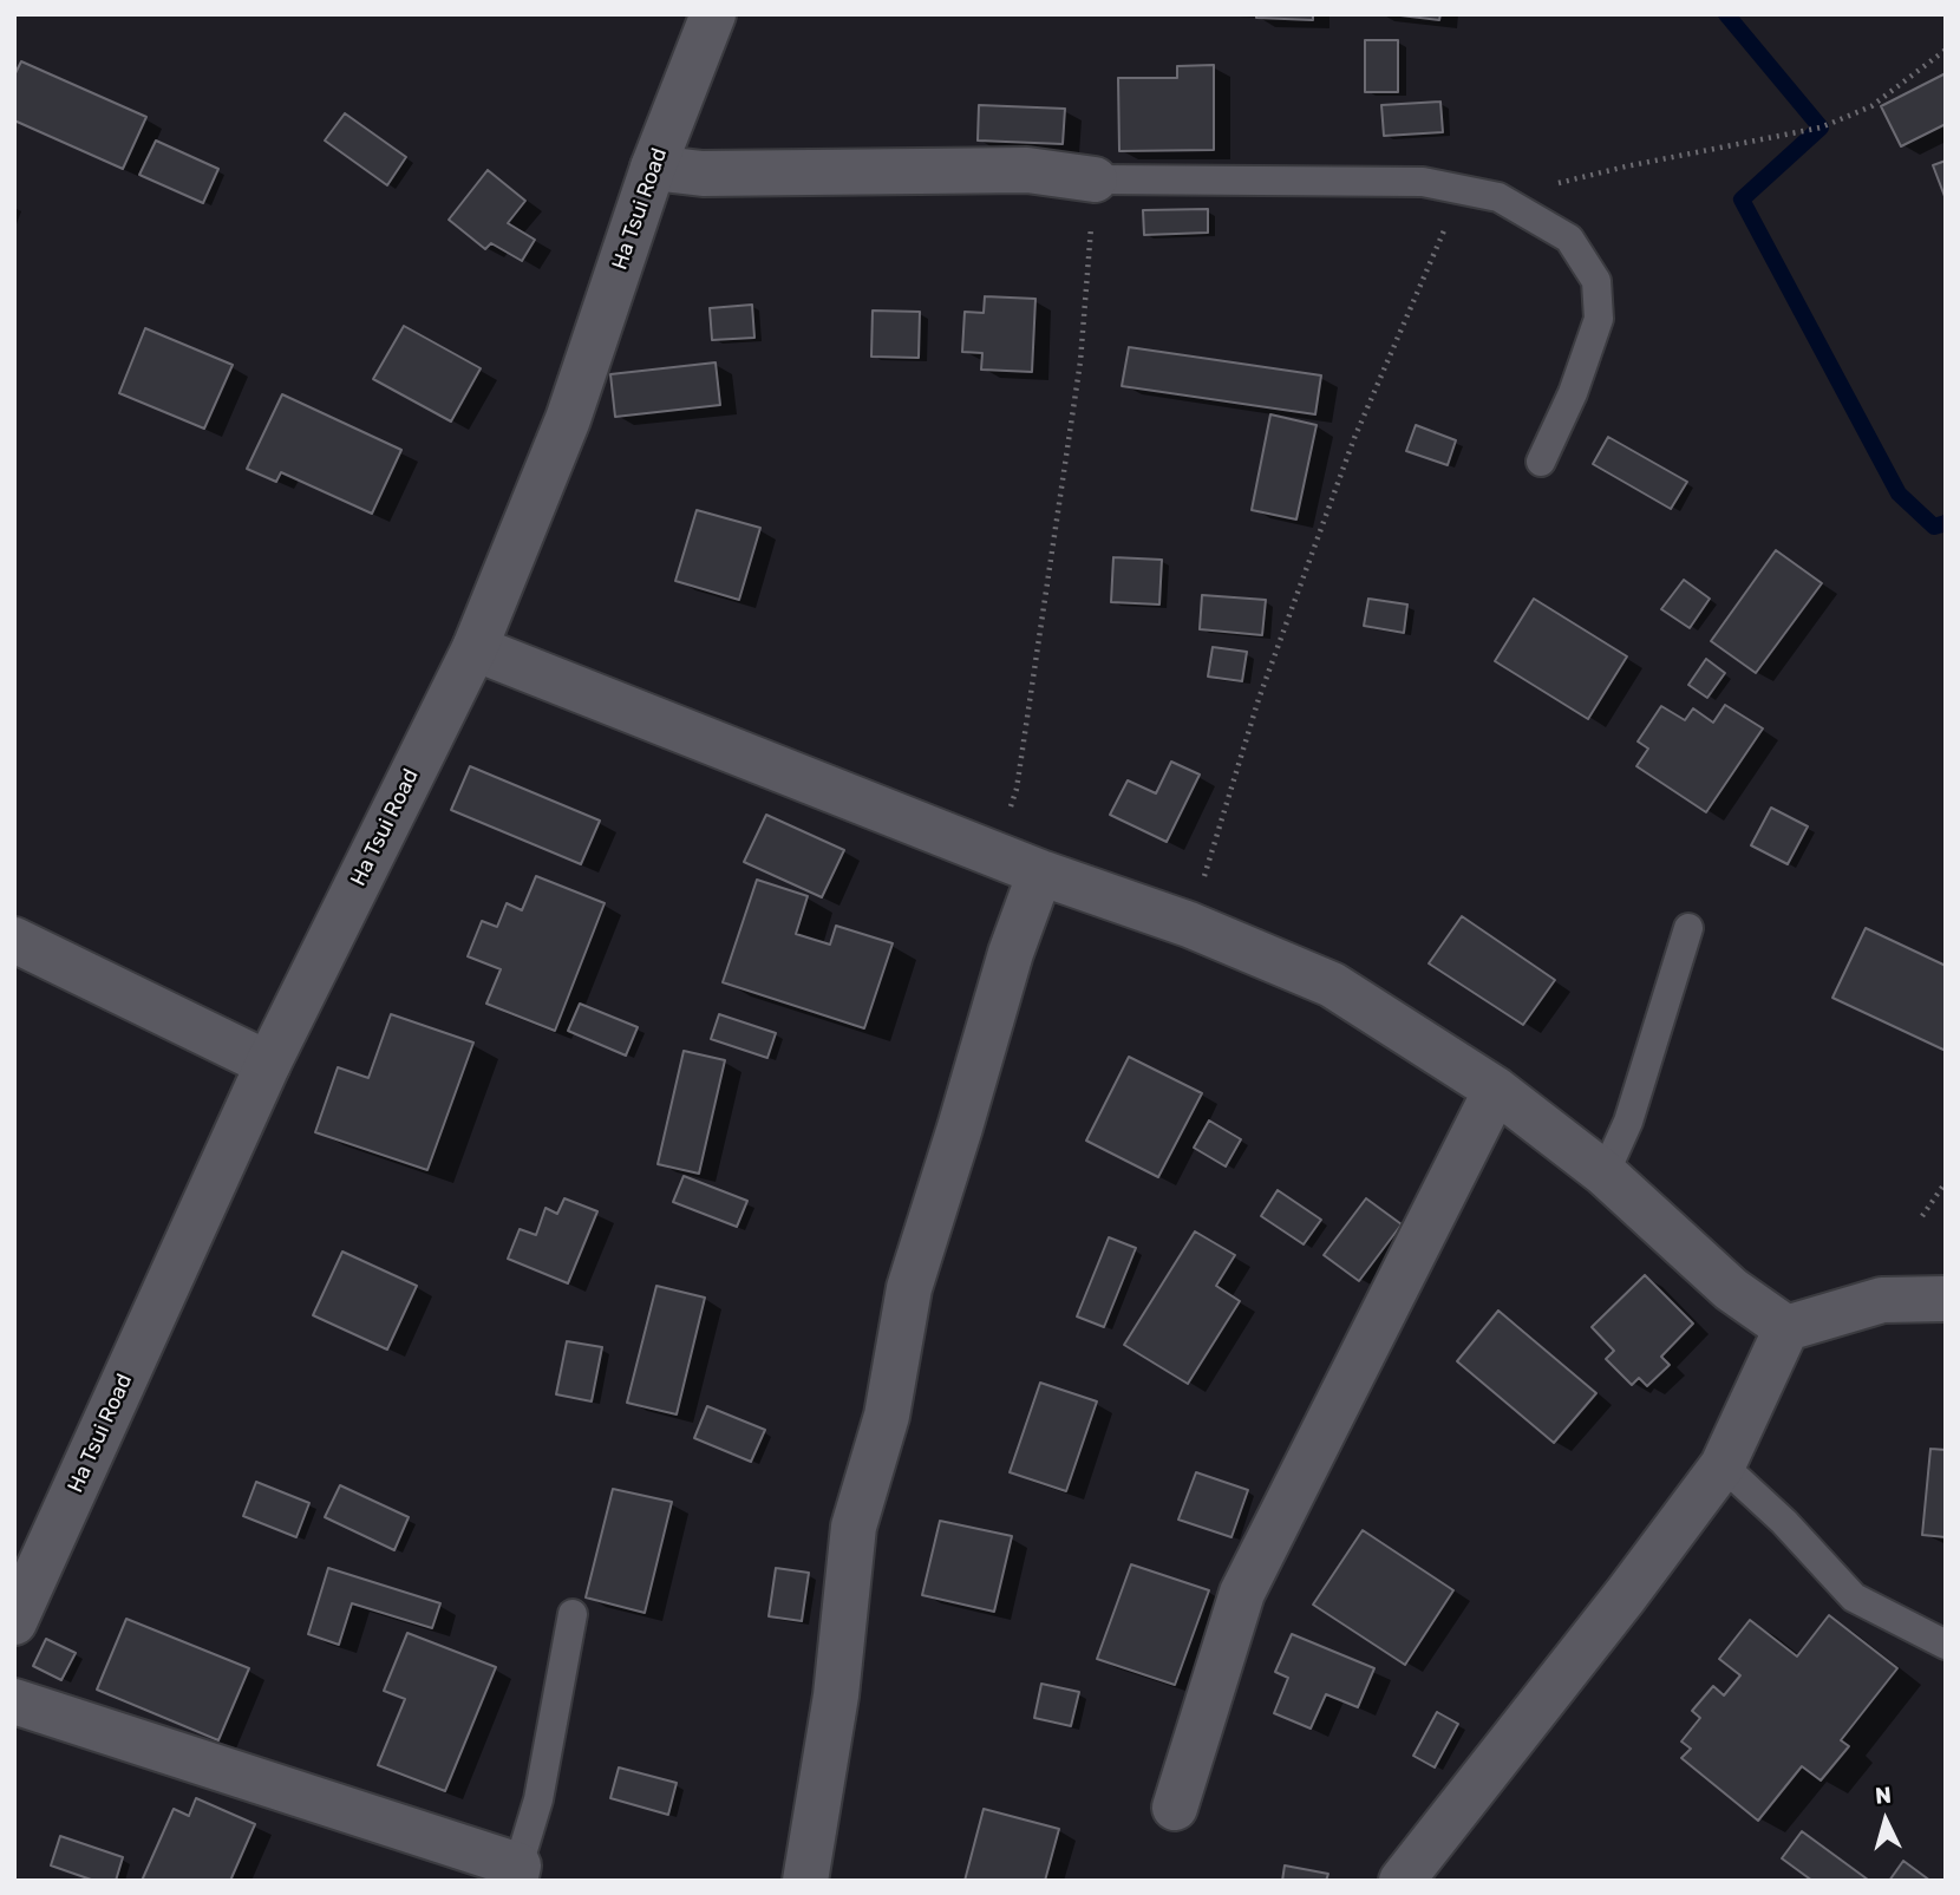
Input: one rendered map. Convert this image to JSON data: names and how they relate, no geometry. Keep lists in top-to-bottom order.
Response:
{
  "streets": {
    "street": ["Ha Tsui Road"]
  },
  "north": "top"
}
